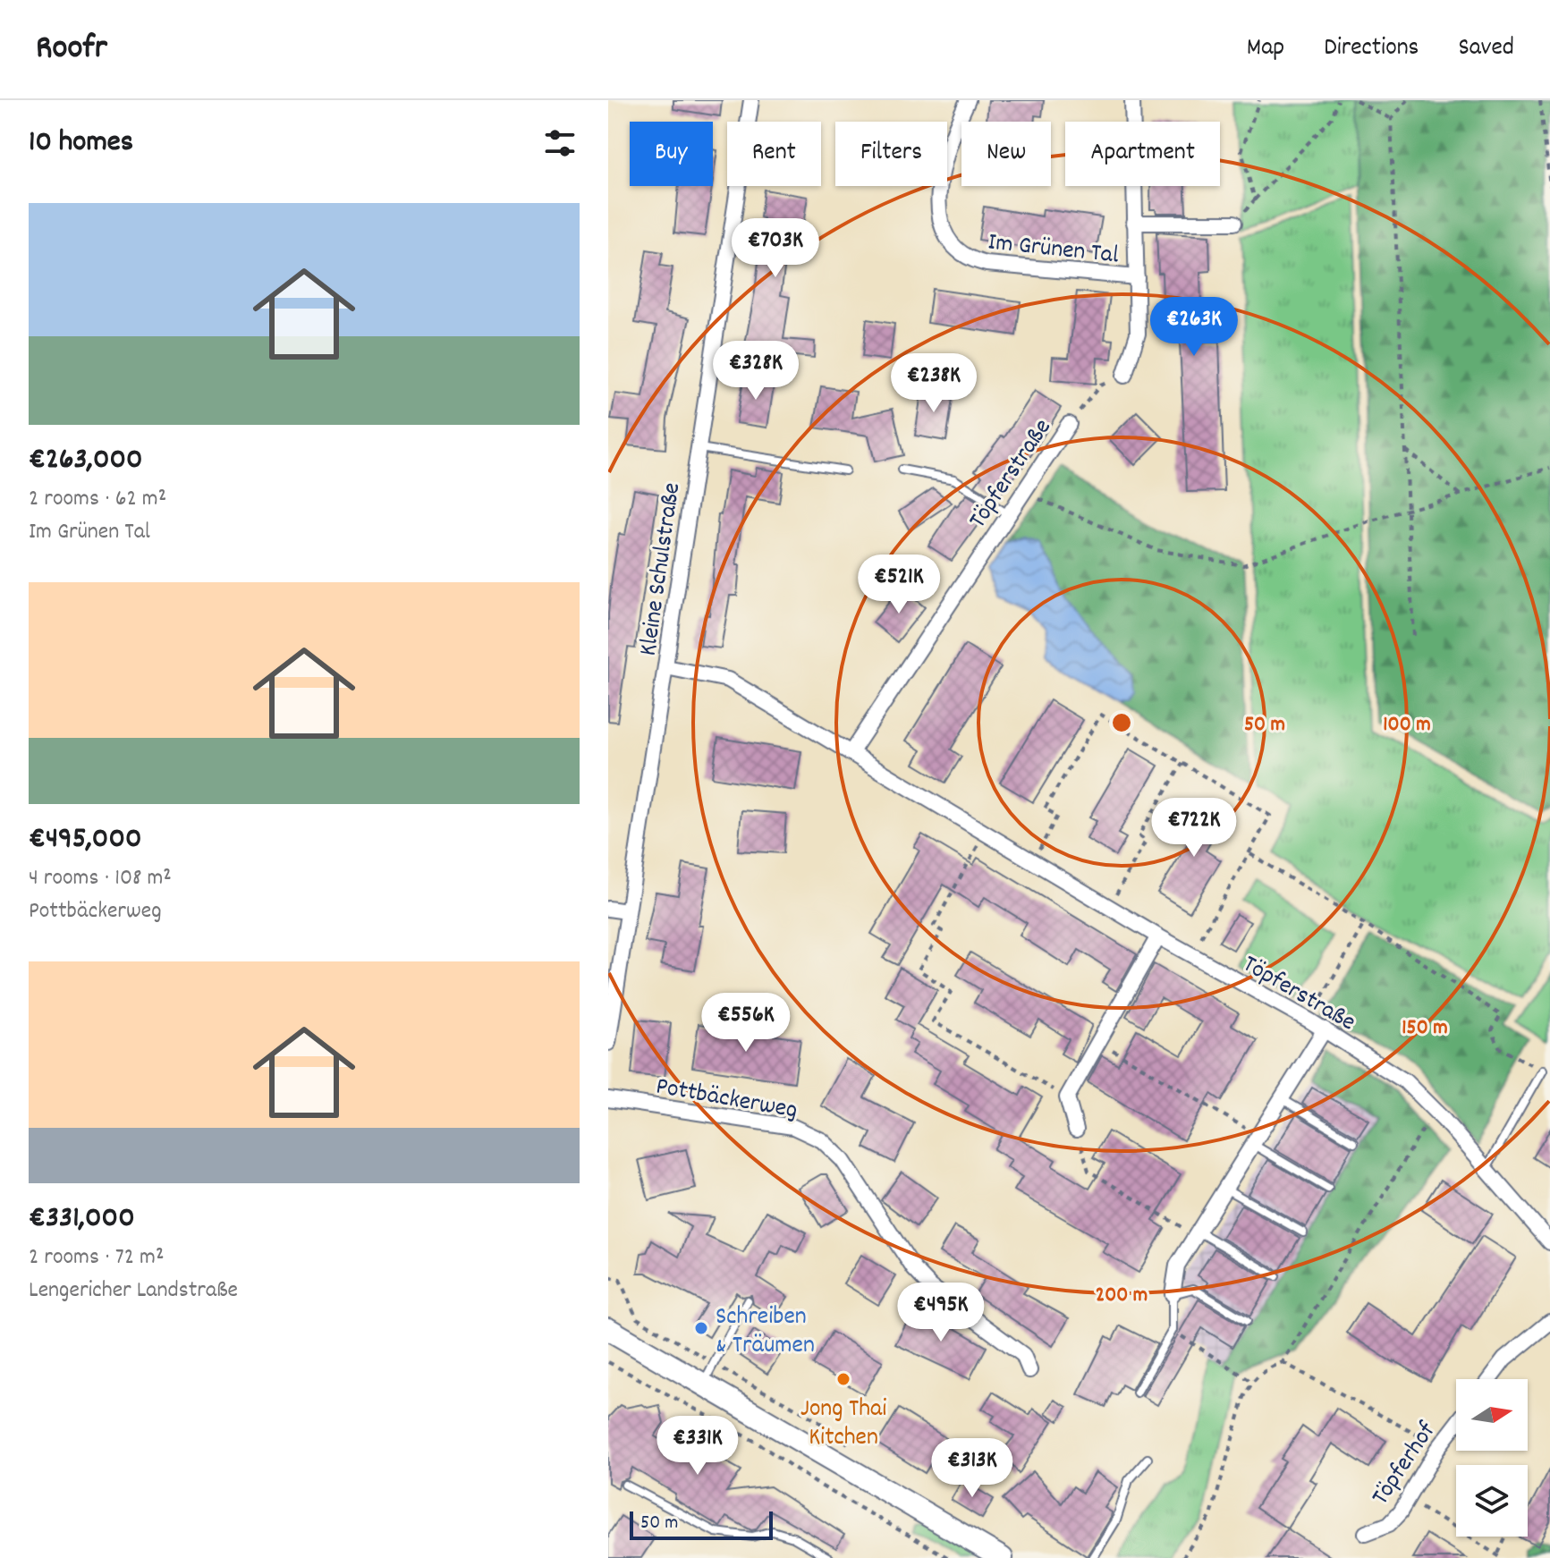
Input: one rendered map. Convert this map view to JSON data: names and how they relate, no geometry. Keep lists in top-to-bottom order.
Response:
{
  "streets": {
    "street": [
      "Im Grünen Tal",
      "Töpferstraße",
      "Kleine Schulstraße",
      "Pottbäckerweg",
      "Töpferhof"
    ]
  },
  "crossings": [
    ["Im Grünen Tal", "Töpferstraße"],
    ["Töpferstraße", "Kleine Schulstraße"]
  ],
  "places": ["Schreiben & Träumen", "Jong Thai Kitchen"],
  "scale_bar": "50 m",
  "north": "right",
  "page": {
    "header": "Roofr",
    "nav": ["Map", "Directions", "Saved"],
    "heading": "10 homes",
    "chip": [
      "Buy",
      "Rent",
      "Filters",
      "New",
      "Apartment"
    ],
    "list": [
      {
        "name": "€263,000",
        "note": "2 rooms · 62 m² · Im Grünen Tal"
      },
      {
        "name": "€495,000",
        "note": "4 rooms · 108 m² · Pottbäckerweg"
      },
      {
        "name": "€331,000",
        "note": "2 rooms · 72 m² · Lengericher Landstraße"
      }
    ],
    "price": [
      "€703K",
      "€263K",
      "€328K",
      "€238K",
      "€521K",
      "€722K",
      "€556K",
      "€495K",
      "€331K",
      "€313K"
    ],
    "scale": "50 m"
  },
  "rings": [
    "50 m",
    "100 m",
    "150 m",
    "200 m"
  ]
}
